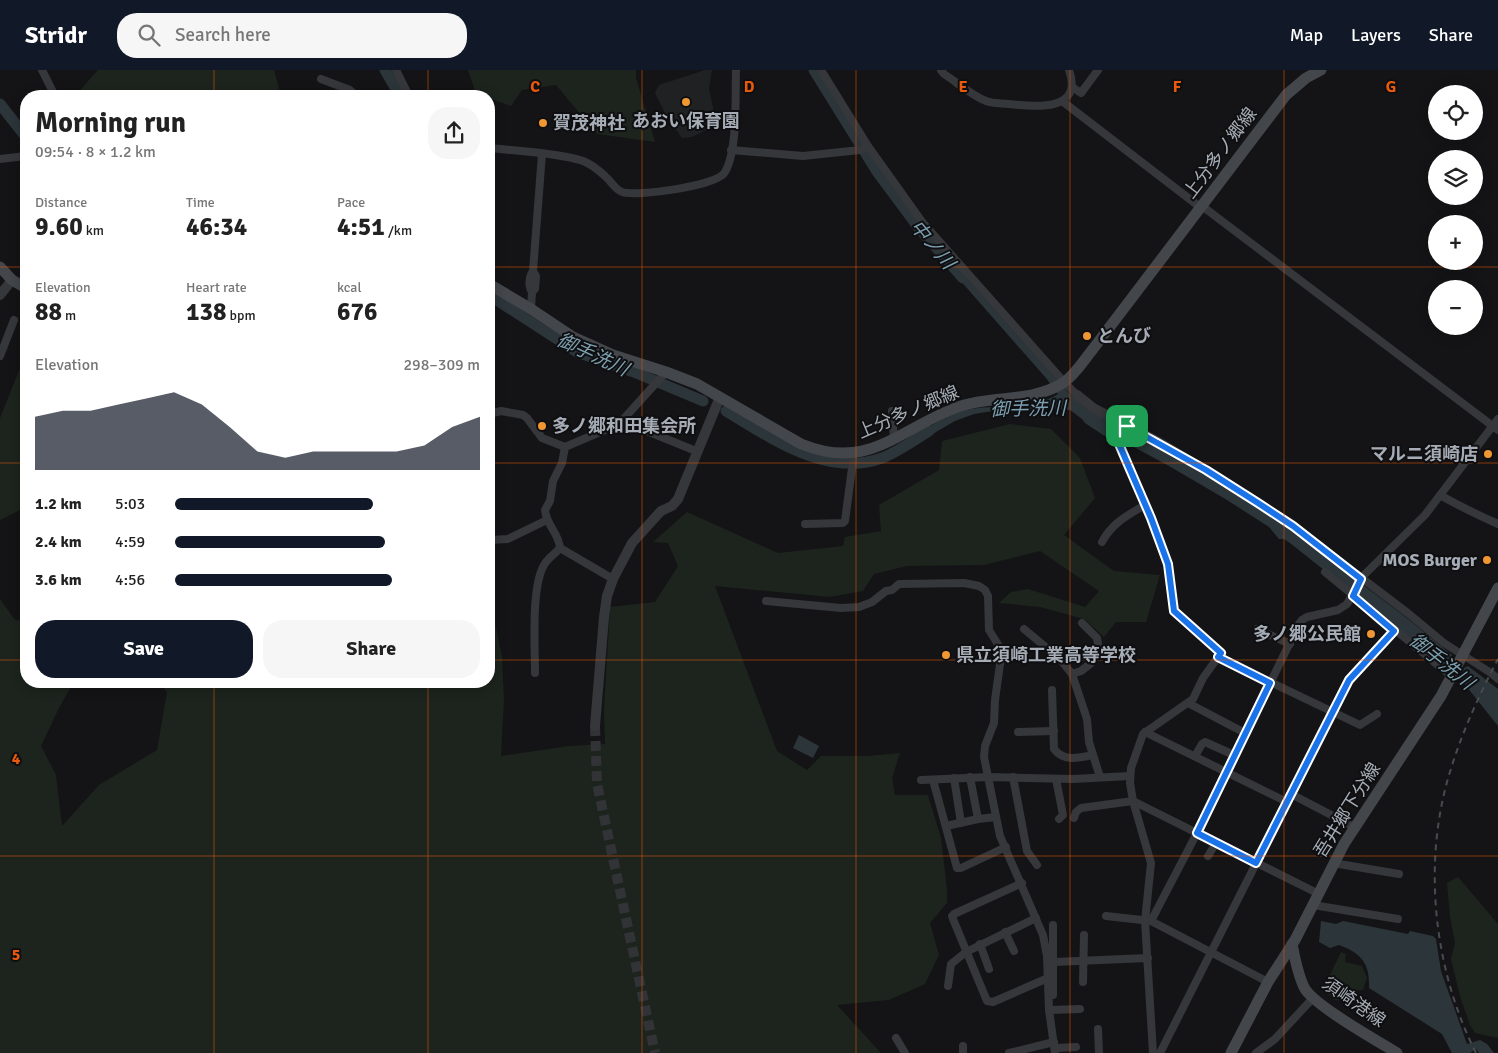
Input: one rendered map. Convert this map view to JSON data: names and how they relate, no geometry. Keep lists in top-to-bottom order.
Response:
{
  "streets": {
    "main road": ["上分多ノ郷線", "吾井郷下分線", "須崎港線"]
  },
  "crossings": [
    ["吾井郷下分線", "須崎港線"]
  ],
  "water": ["中ノ川", "御手洗川"],
  "places": [
    "あおい保育園",
    "賀茂神社",
    "とんび",
    "多ノ郷和田集会所",
    "マルニ須崎店",
    "MOS Burger",
    "多ノ郷公民館",
    "県立須崎工業高等学校"
  ],
  "page": {
    "header": "Stridr",
    "search": "Search here",
    "nav": ["Map", "Layers", "Share"],
    "map_buttons": ["+", "−"],
    "heading": ["Morning run", "09:54 · 8 × 1.2 km"],
    "stats": [
      ["Distance", "9.60 km"],
      ["Time", "46:34"],
      ["Pace", "4:51 /km"],
      ["Elevation", "88 m"],
      ["Heart rate", "138 bpm"],
      ["kcal", "676"]
    ],
    "chart": ["Elevation", "298–309 m"],
    "list": [
      {
        "name": "1.2 km",
        "note": "5:03"
      },
      {
        "name": "2.4 km",
        "note": "4:59"
      },
      {
        "name": "3.6 km",
        "note": "4:56"
      }
    ],
    "buttons": ["Save", "Share"]
  },
  "grid": {
    "columns": [
      "C",
      "D",
      "E",
      "F",
      "G"
    ],
    "rows": ["4", "5"]
  }
}
